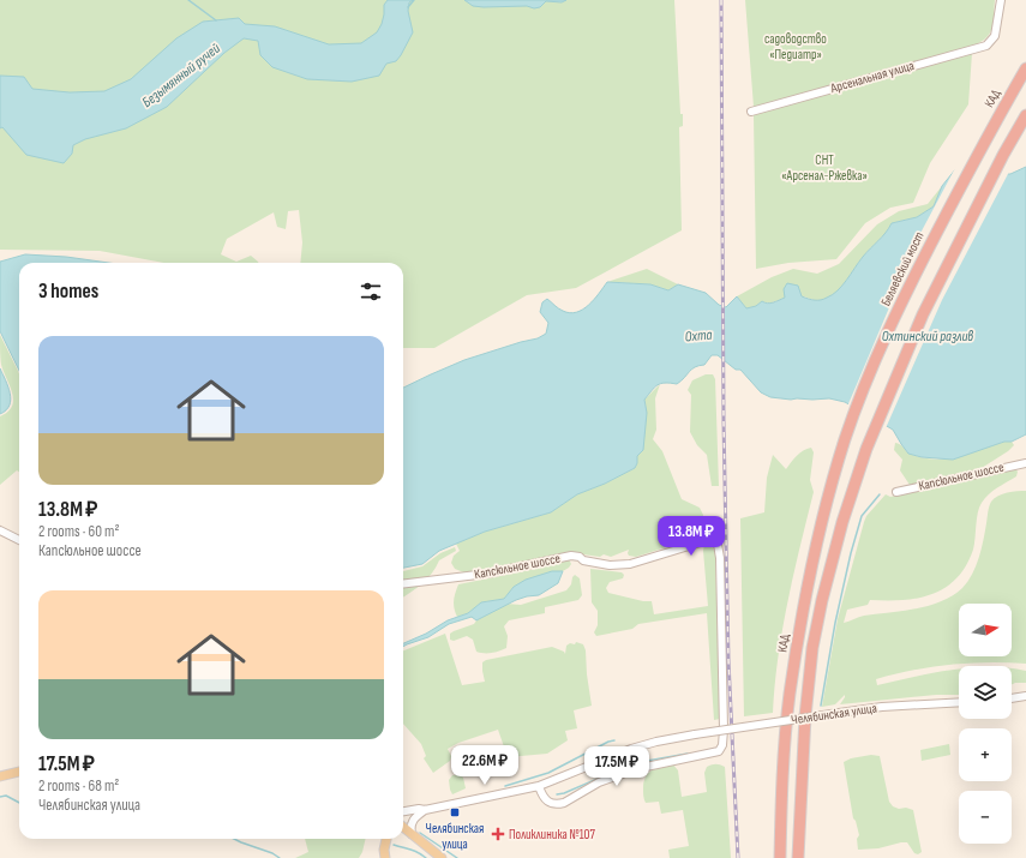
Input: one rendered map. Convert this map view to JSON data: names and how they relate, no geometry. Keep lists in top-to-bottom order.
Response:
{
  "streets": {
    "highway": ["КАД", "Беляевский мост"],
    "street": ["Арсенальная улица", "Капсюльное шоссе", "Челябинская улица"]
  },
  "crossings": [
    ["КАД", "Беляевский мост"],
    ["Капсюльное шоссе", "Челябинская улица"]
  ],
  "water": ["Безымянный ручей", "Охта", "Охтинский разлив"],
  "parks": ["садоводство «Педиатр»", "СНТ «Арсенал-Ржевка»"],
  "places": {
    "transit": ["Челябинская улица"],
    "health": ["Поликлиника №107"]
  },
  "north": "right",
  "page": {
    "heading": "3 homes",
    "list": [
      {
        "name": "13.8M ₽",
        "note": "2 rooms · 60 m² · Капсюльное шоссе"
      },
      {
        "name": "17.5M ₽",
        "note": "2 rooms · 68 m² · Челябинская улица"
      }
    ],
    "price": ["13.8M ₽", "22.6M ₽", "17.5M ₽"],
    "map_buttons": ["+", "−"]
  }
}
